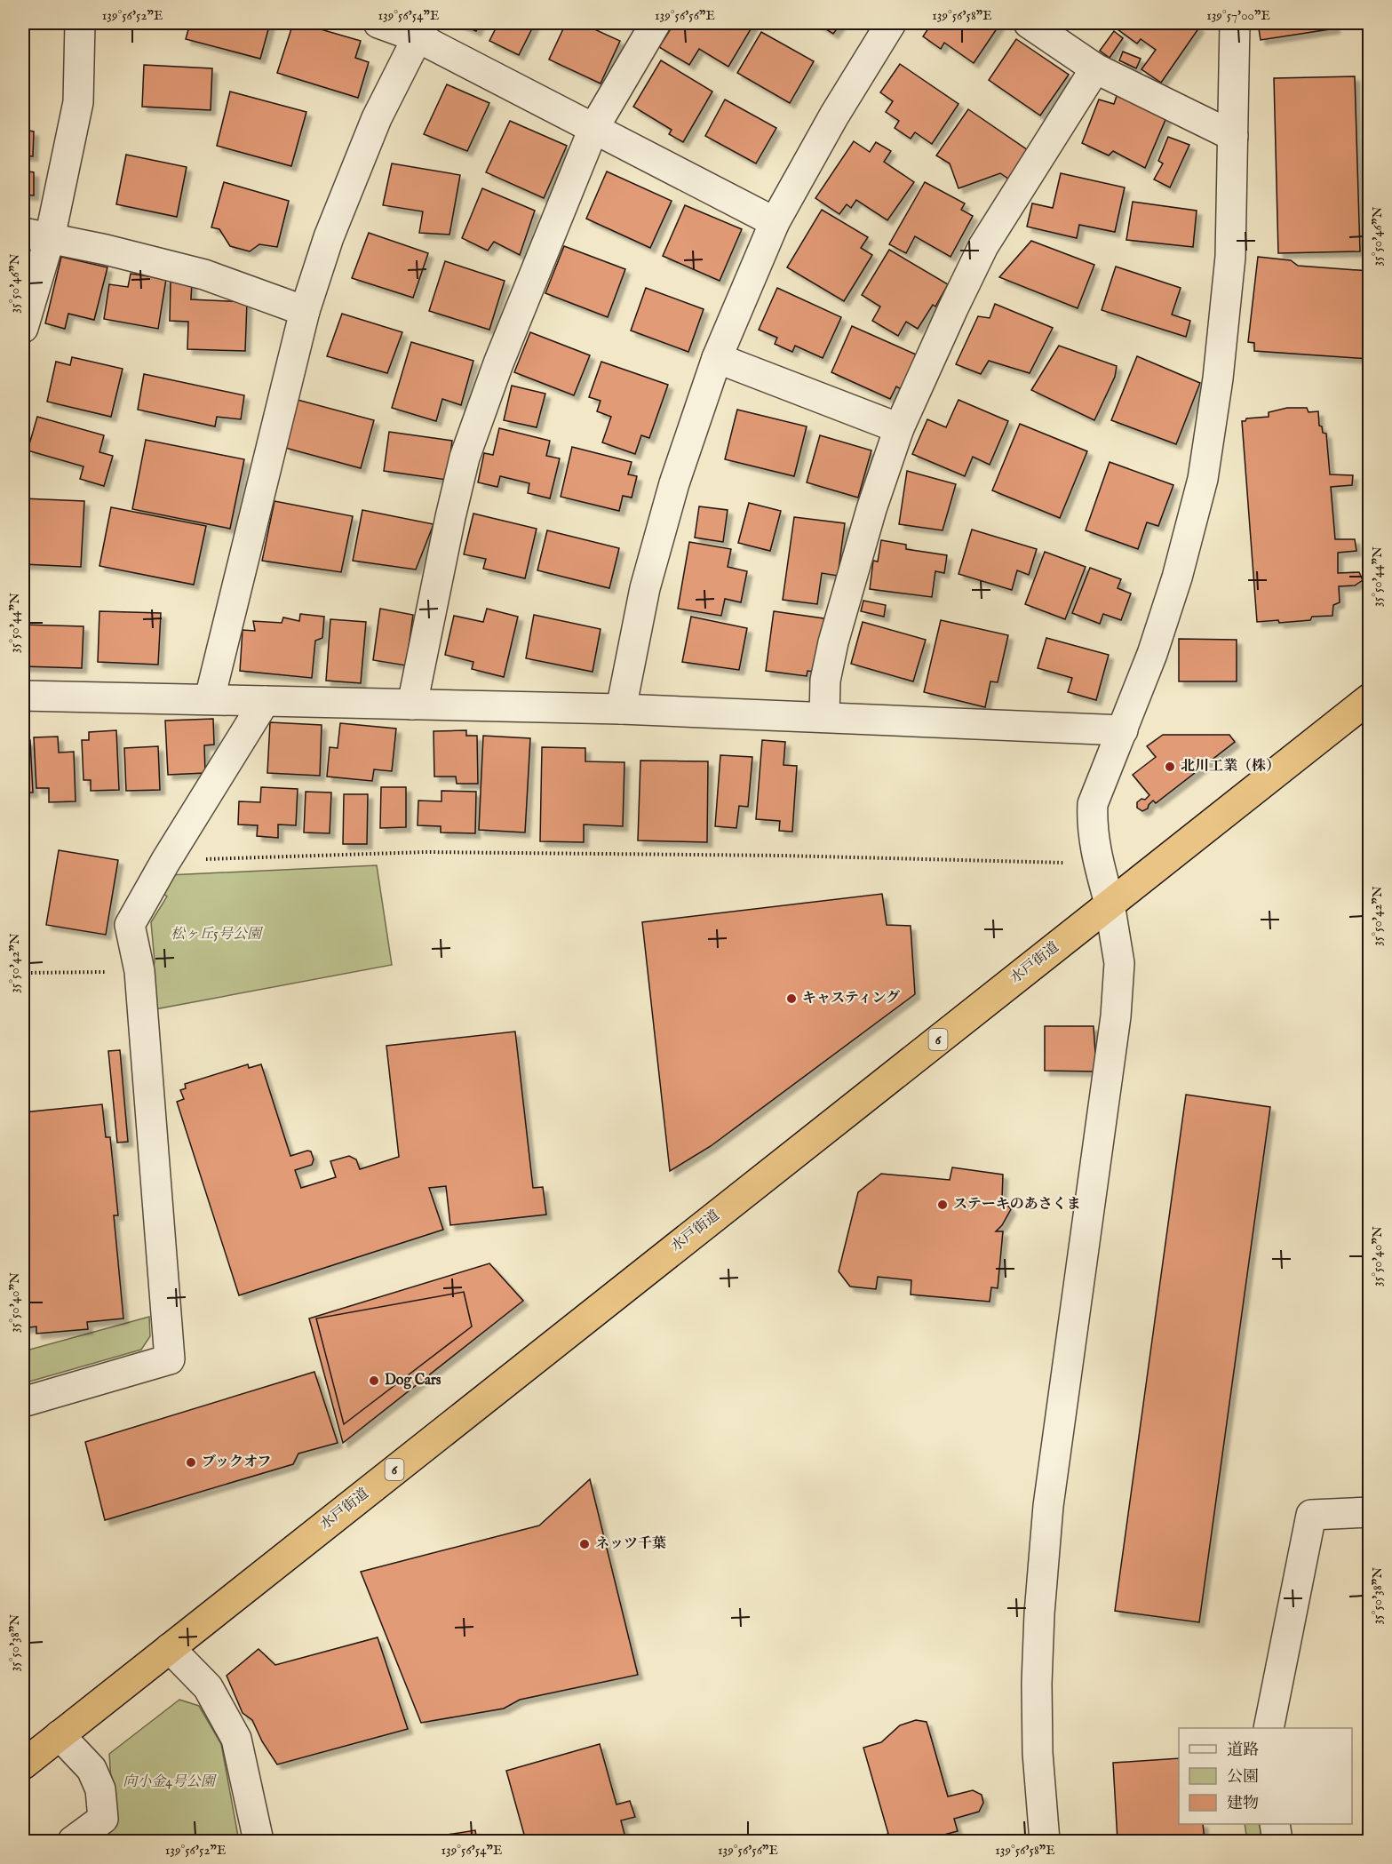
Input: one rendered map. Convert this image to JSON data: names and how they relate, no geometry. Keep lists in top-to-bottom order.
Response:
{
  "streets": {
    "highway": ["水戸街道", "6"]
  },
  "parks": ["松ヶ丘5号公園", "向小金4号公園"],
  "places": [
    "北川工業（株）",
    "キャスティング",
    "ステーキのあさくま",
    "Dog Cars",
    "ブックオフ",
    "ネッツ千葉"
  ],
  "legend": ["道路", "公園", "建物"],
  "coordinates": [
    "139°56'52\"E",
    "139°56'54\"E",
    "139°56'56\"E",
    "139°56'58\"E",
    "139°57'00\"E",
    "35°50'46\"N",
    "35°50'44\"N",
    "35°50'42\"N",
    "35°50'40\"N",
    "35°50'38\"N"
  ]
}
